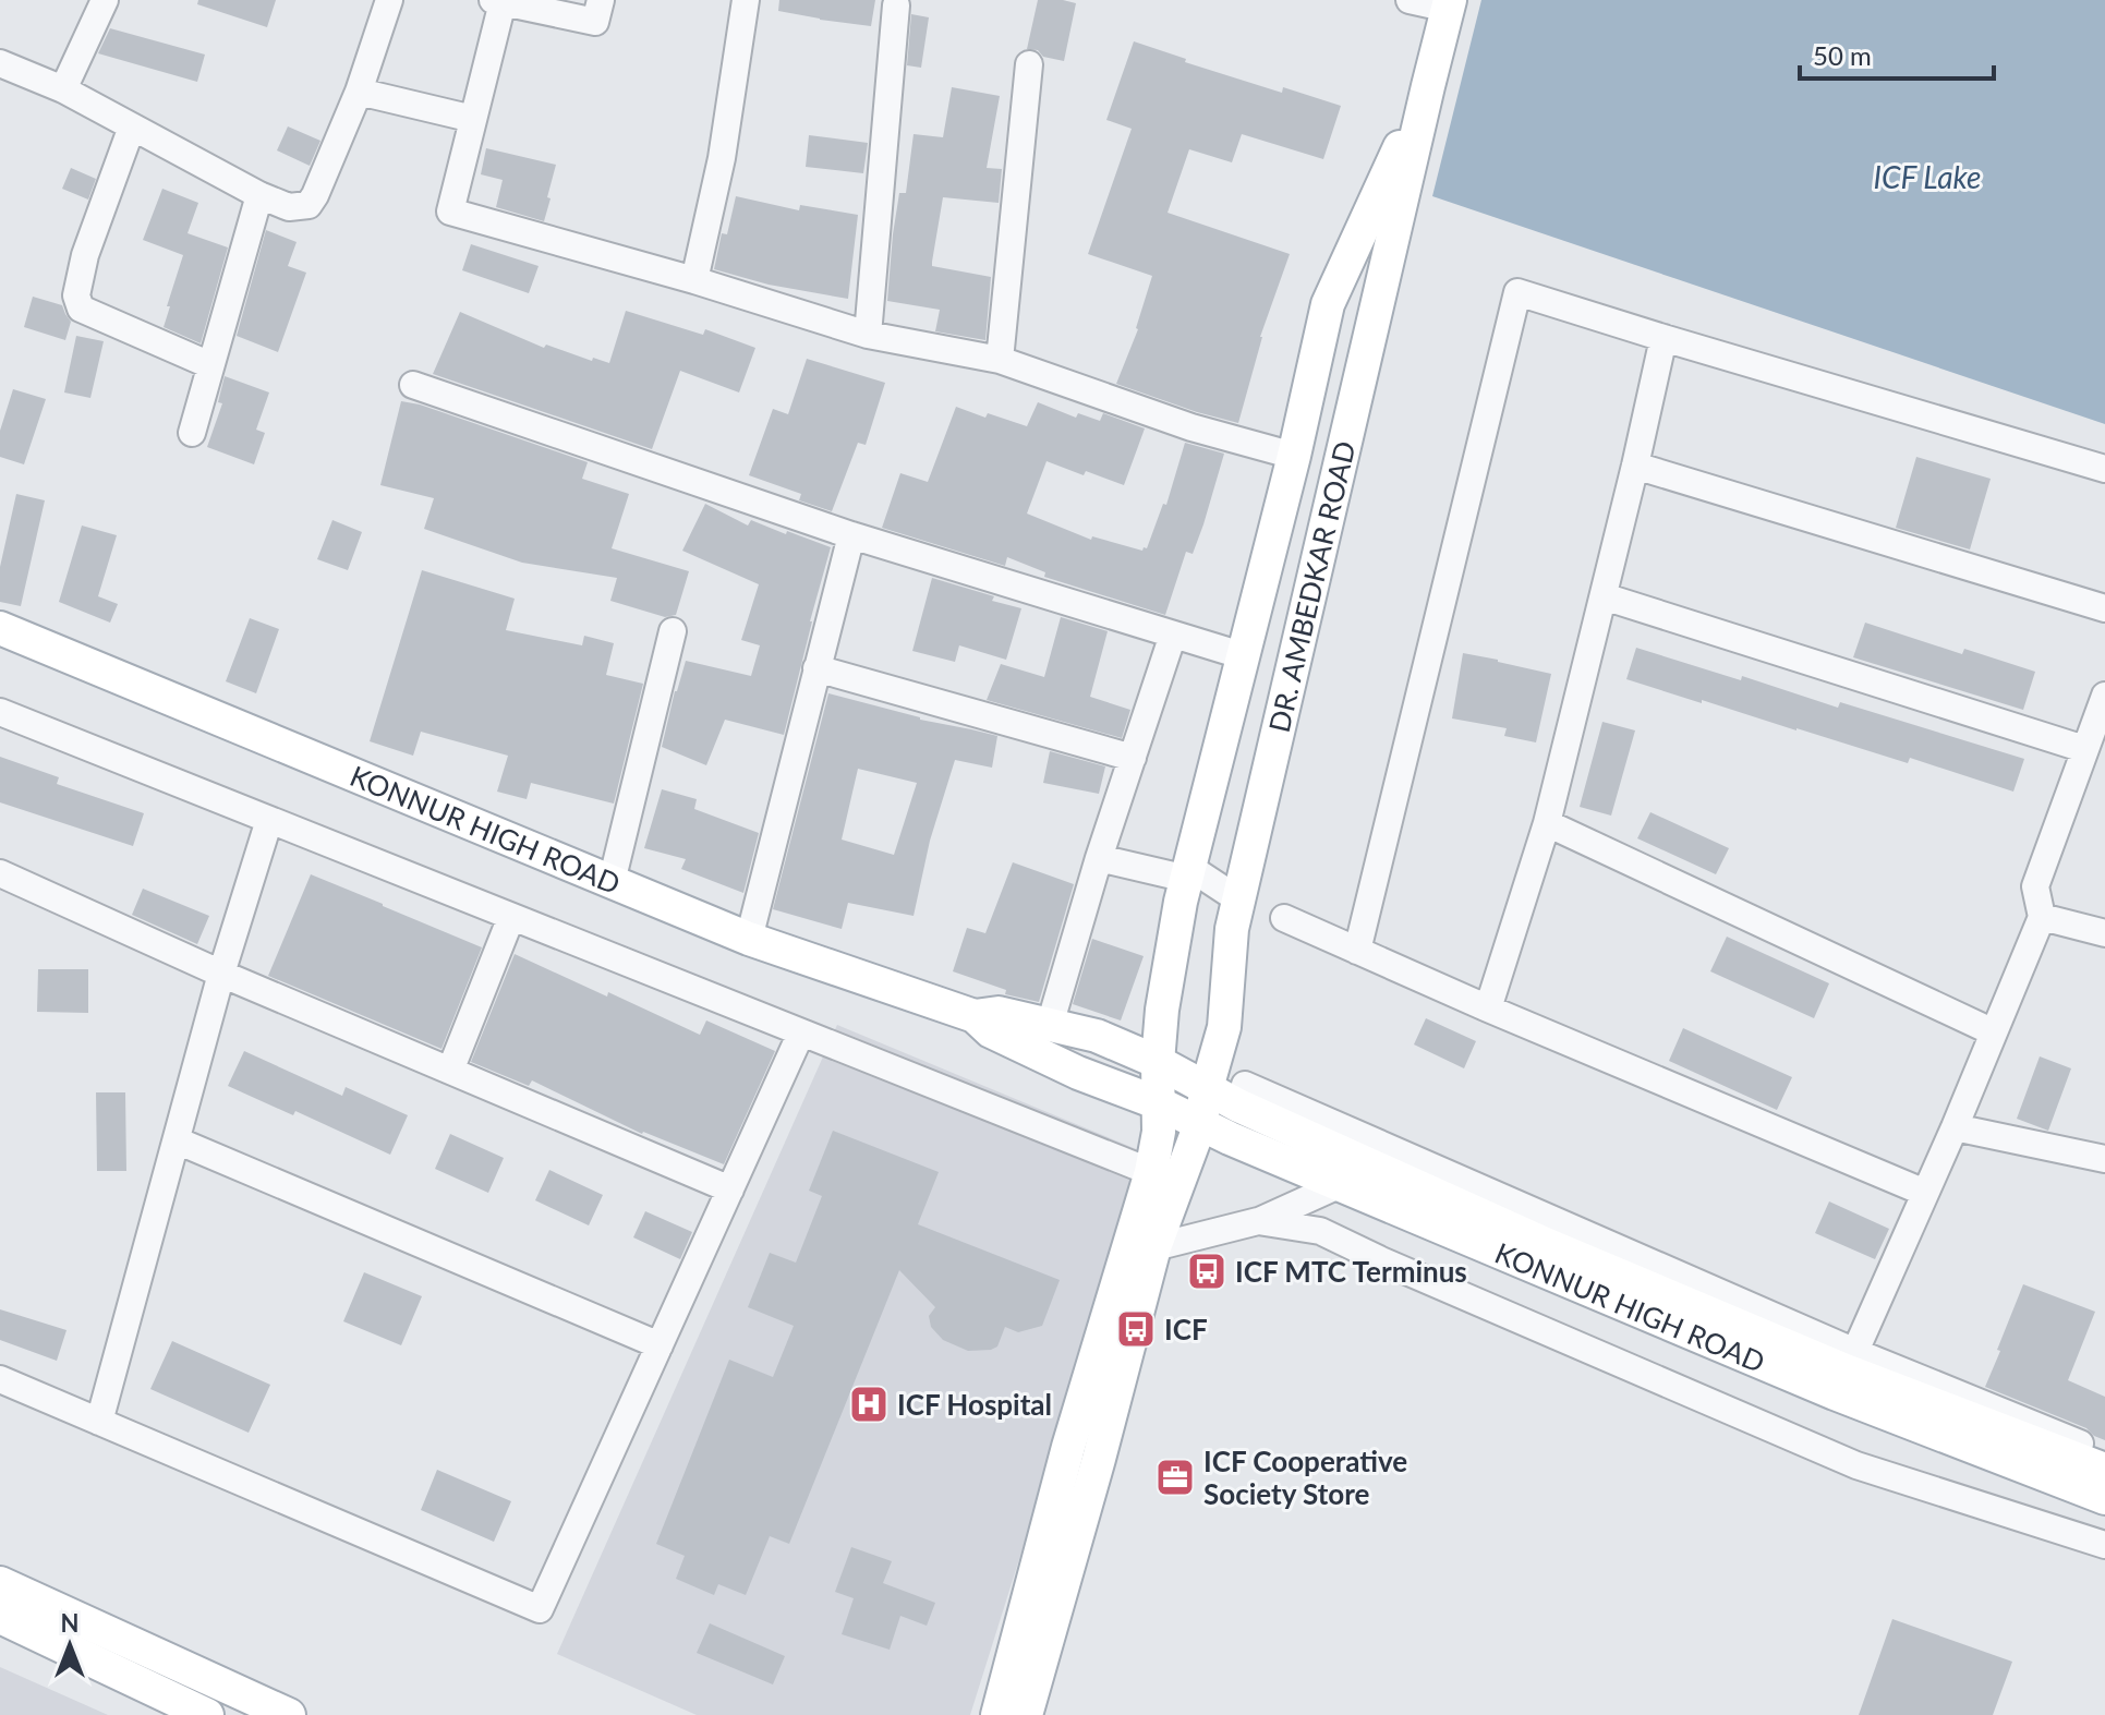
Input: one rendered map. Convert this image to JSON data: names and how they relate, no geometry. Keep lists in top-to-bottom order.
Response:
{
  "streets": {
    "main road": ["DR. AMBEDKAR ROAD", "KONNUR HIGH ROAD"]
  },
  "crossings": [
    ["DR. AMBEDKAR ROAD", "KONNUR HIGH ROAD"]
  ],
  "water": ["ICF Lake"],
  "places": {
    "bus stop": ["ICF MTC Terminus", "ICF"],
    "hospital": ["ICF Hospital"],
    "office": ["ICF Cooperative Society Store"]
  },
  "scale_bar": "50 m",
  "north": "top"
}
